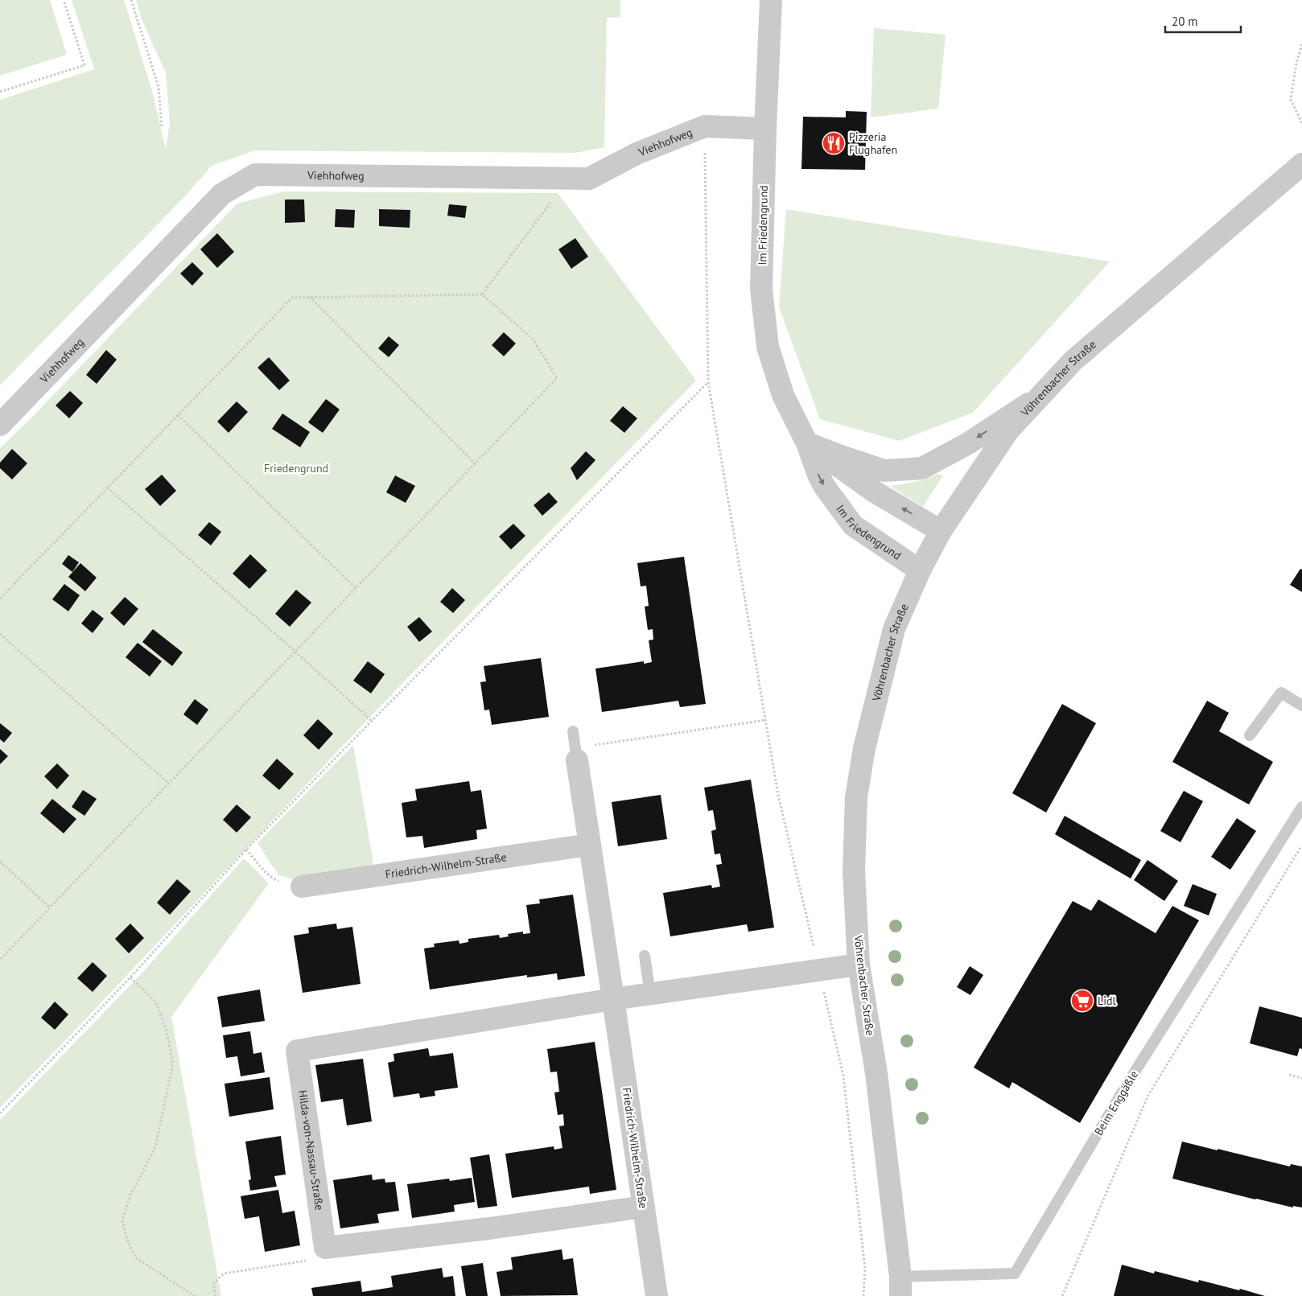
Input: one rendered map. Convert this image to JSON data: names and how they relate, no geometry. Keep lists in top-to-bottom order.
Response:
{
  "streets": {
    "street": [
      "Viehhofweg",
      "Im Friedengrund",
      "Vöhrenbacher Straße",
      "Friedrich-Wilhelm-Straße",
      "Hilda-von-Nassau-Straße"
    ],
    "lane": ["Beim Enggäßle"]
  },
  "crossings": [
    ["Viehhofweg", "Im Friedengrund"],
    ["Im Friedengrund", "Vöhrenbacher Straße"],
    ["Vöhrenbacher Straße", "Beim Enggäßle"],
    ["Friedrich-Wilhelm-Straße", "Hilda-von-Nassau-Straße"]
  ],
  "parks": ["Friedengrund"],
  "places": {
    "restaurant": ["Pizzeria Flughafen"],
    "supermarket": ["Lidl"]
  },
  "scale_bar": "20 m"
}
